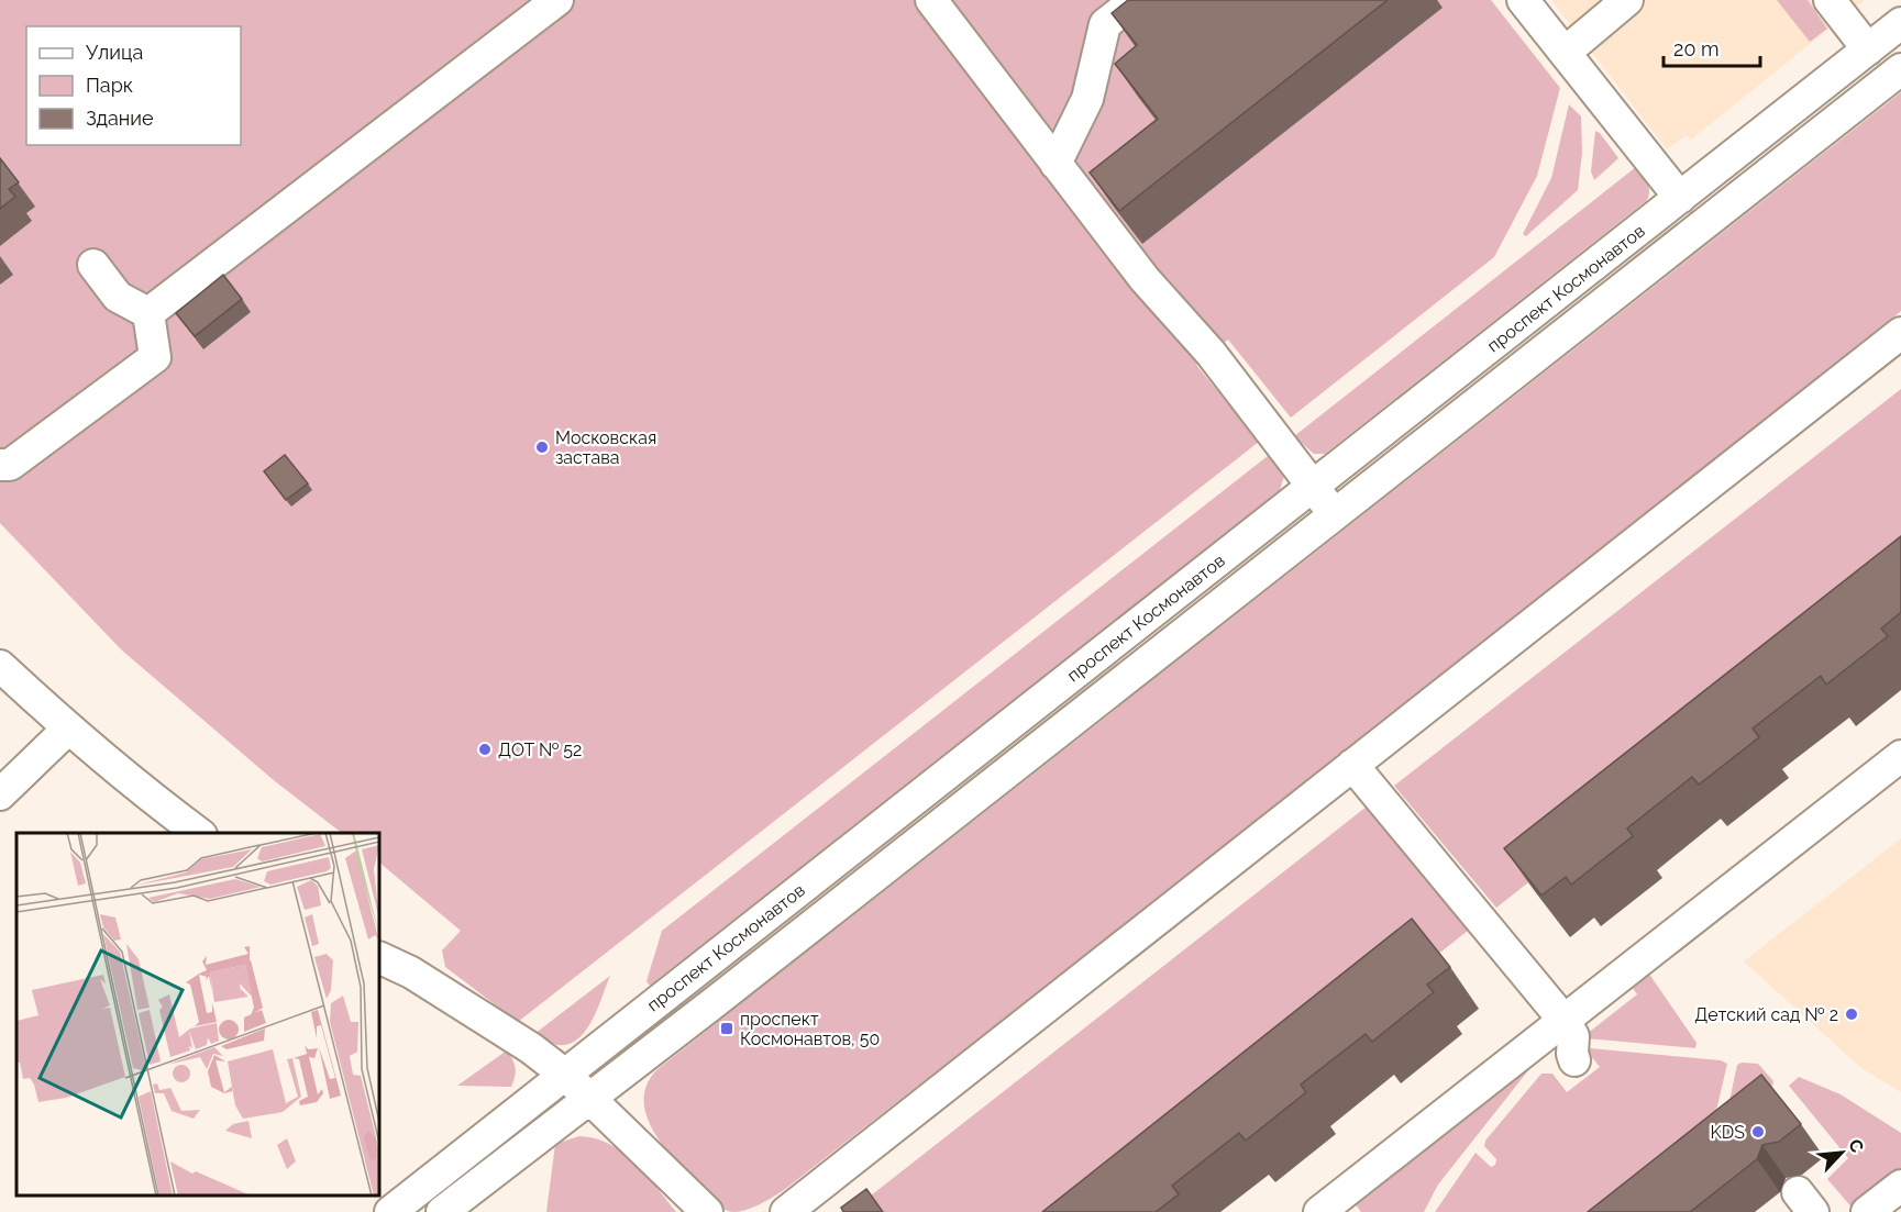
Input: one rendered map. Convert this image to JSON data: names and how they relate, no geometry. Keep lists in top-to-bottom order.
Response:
{
  "streets": {
    "street": ["проспект Космонавтов"]
  },
  "places": {
    "other": [
      "Московская застава",
      "ДОТ № 52",
      "Детский сад № 2",
      "KDS"
    ],
    "transit": ["проспект Космонавтов, 50"]
  },
  "legend": ["Улица", "Парк", "Здание"],
  "scale_bar": "20 m",
  "north": "top right"
}
